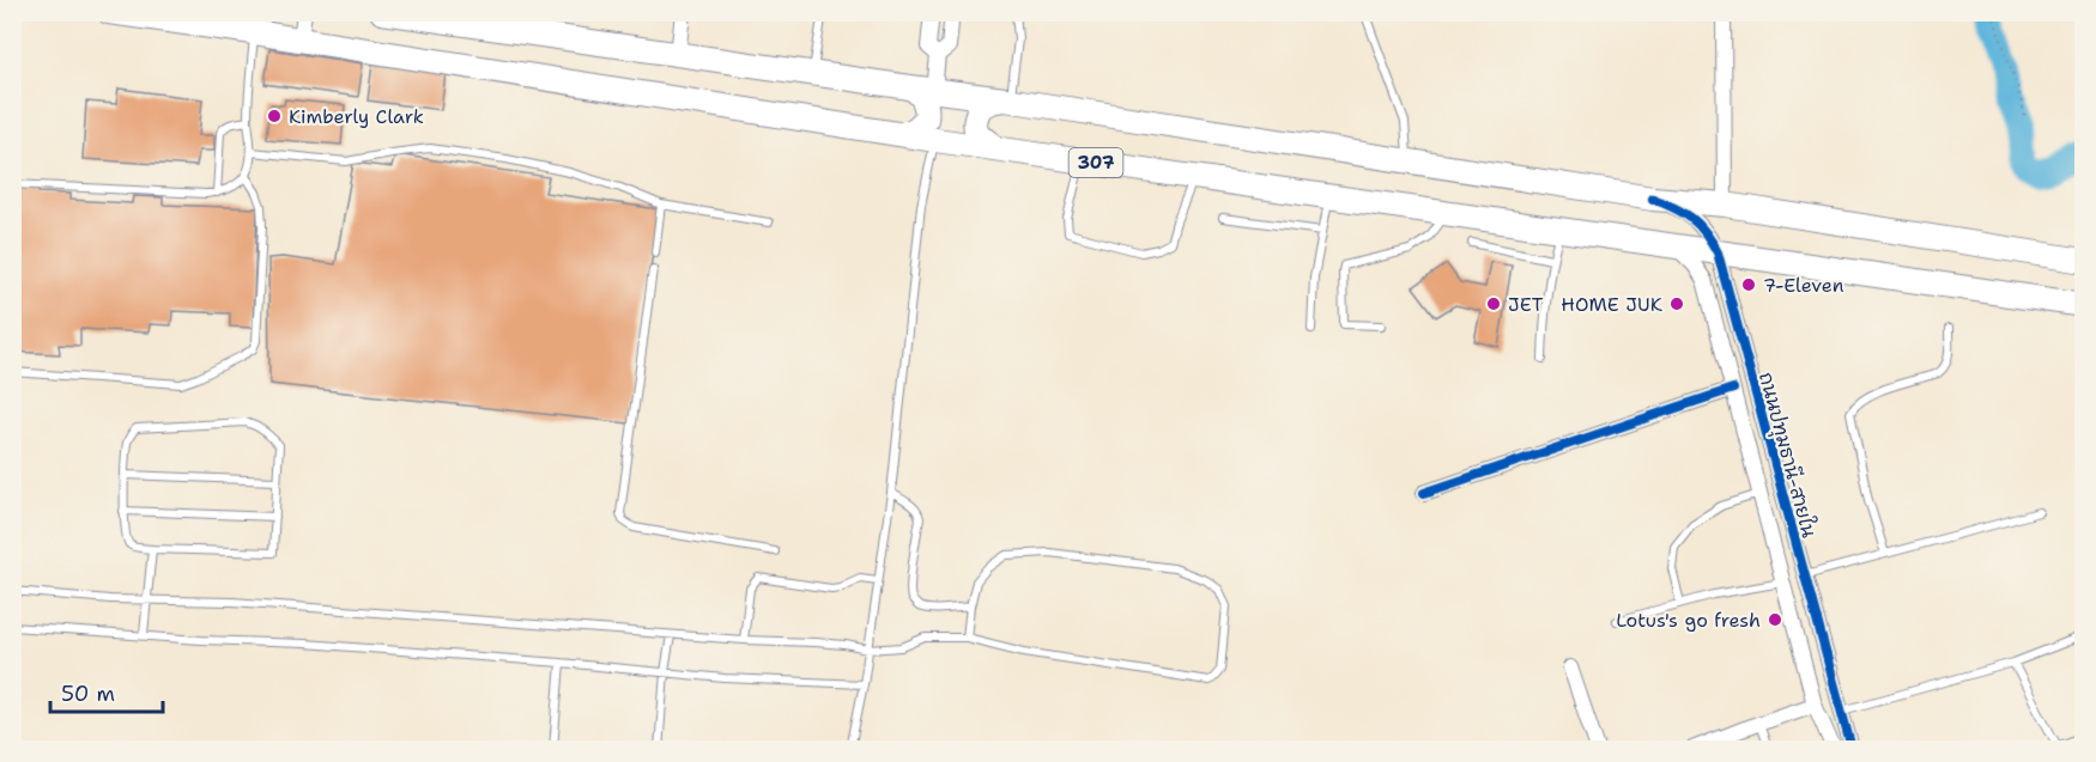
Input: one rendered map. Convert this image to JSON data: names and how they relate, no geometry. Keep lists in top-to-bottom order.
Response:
{
  "streets": {
    "main road": ["307"],
    "street": ["ถนนปทุมธานี-สายใน"]
  },
  "crossings": [
    ["307", "ถนนปทุมธานี-สายใน"]
  ],
  "places": [
    "Kimberly Clark",
    "7-Eleven",
    "JET",
    "HOME JUK",
    "Lotus's go fresh"
  ],
  "scale_bar": "50 m"
}
